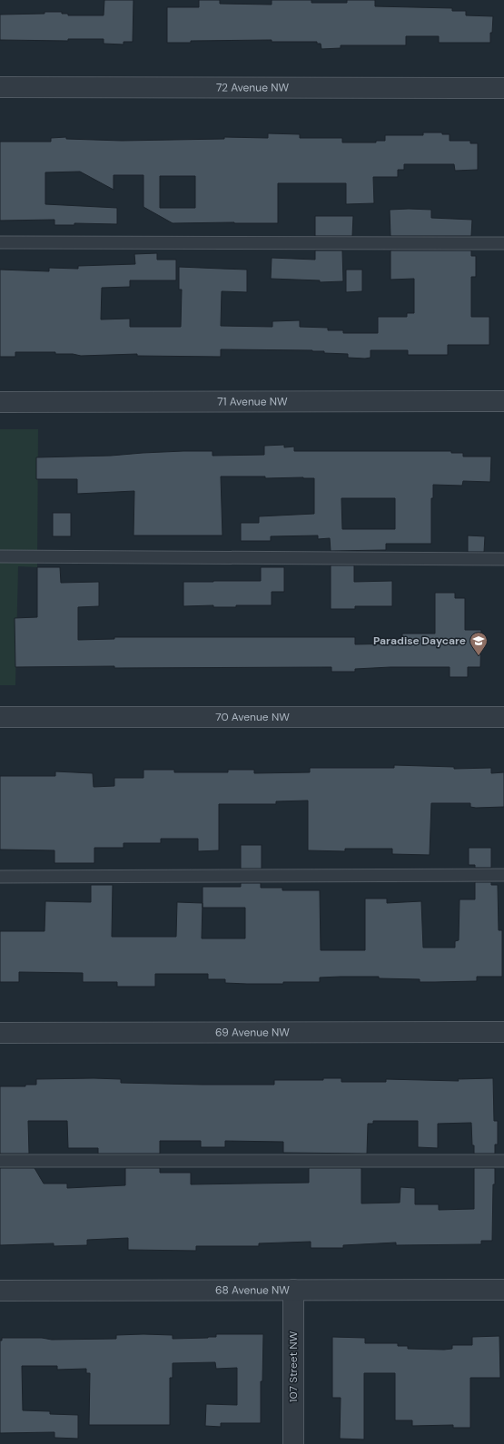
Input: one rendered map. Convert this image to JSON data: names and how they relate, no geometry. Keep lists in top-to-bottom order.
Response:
{
  "streets": {
    "street": [
      "72 Avenue NW",
      "71 Avenue NW",
      "70 Avenue NW",
      "69 Avenue NW",
      "68 Avenue NW",
      "107 Street NW"
    ]
  },
  "crossings": [
    ["68 Avenue NW", "107 Street NW"]
  ],
  "places": {
    "school or university": ["Paradise Daycare"]
  }
}
